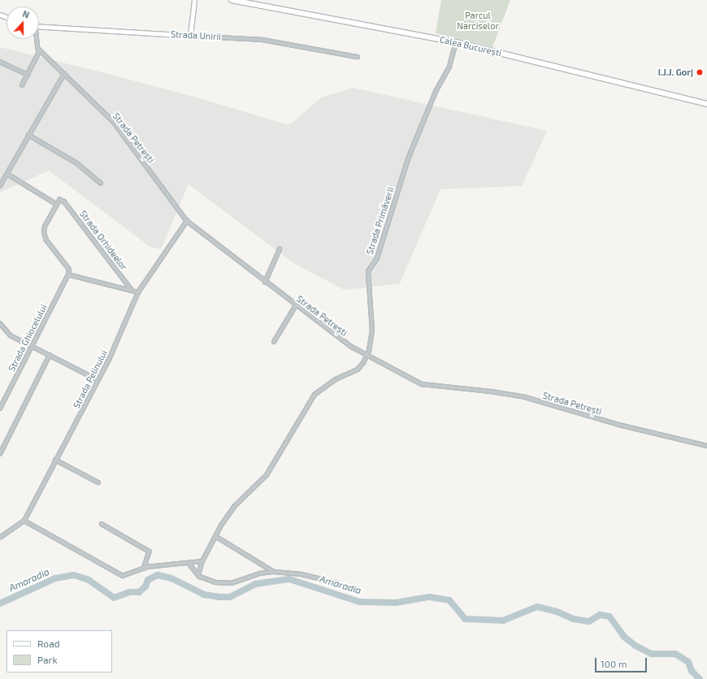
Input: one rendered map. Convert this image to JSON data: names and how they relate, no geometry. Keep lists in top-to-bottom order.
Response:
{
  "streets": {
    "main road": ["Strada Unirii", "Calea București"],
    "street": [
      "Strada Petrești",
      "Strada Primăverii",
      "Strada Orhideelor",
      "Strada Ghiocelului",
      "Strada Pelinului"
    ]
  },
  "crossings": [
    ["Calea București", "Strada Primăverii"],
    ["Strada Petrești", "Strada Primăverii"],
    ["Strada Petrești", "Strada Pelinului"]
  ],
  "water": ["Amaradia"],
  "parks": ["Parcul Narciselor"],
  "places": ["I.J.J. Gorj"],
  "legend": ["Road", "Park"],
  "scale_bar": "100 m",
  "north": "top"
}
